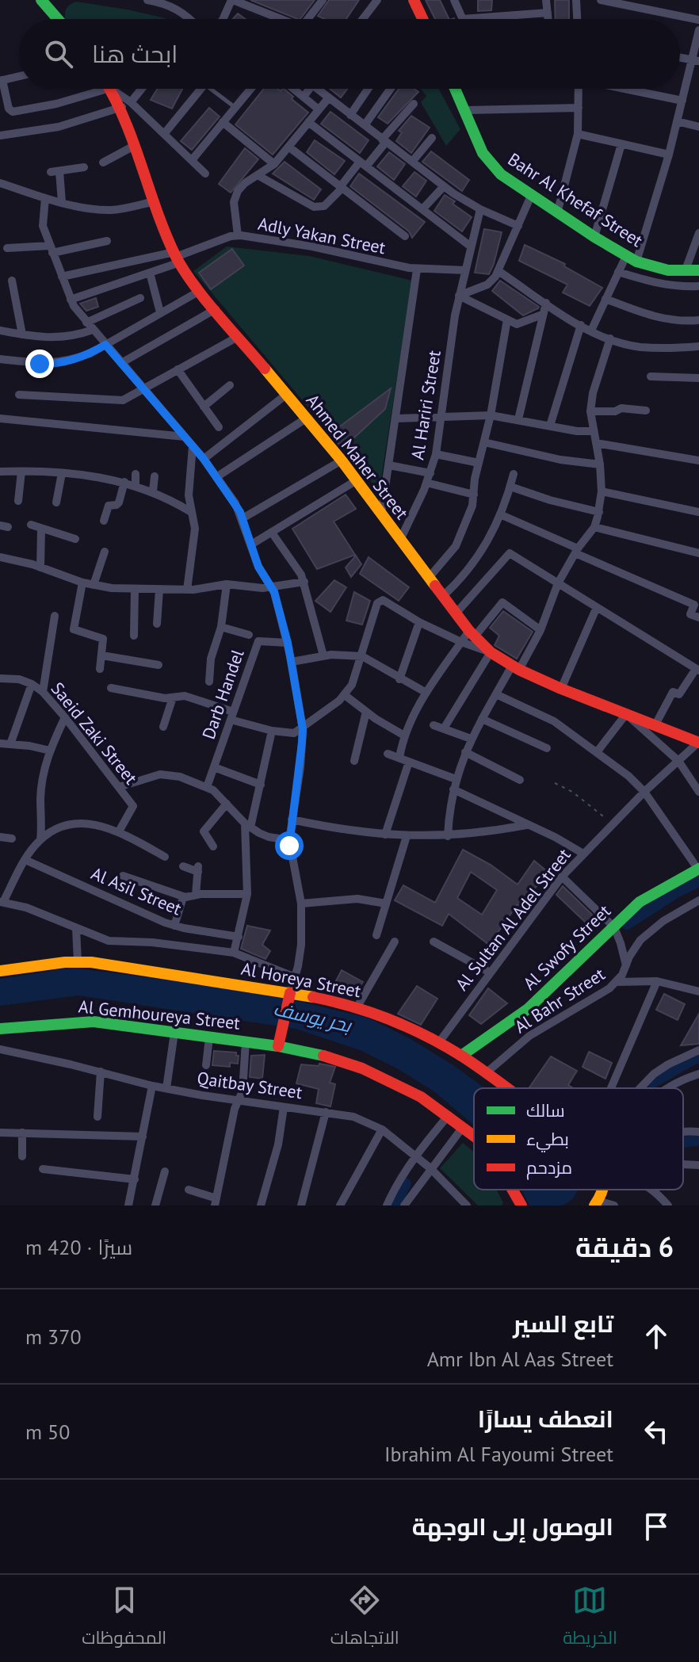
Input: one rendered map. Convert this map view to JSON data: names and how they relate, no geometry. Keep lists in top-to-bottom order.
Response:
{
  "streets": {
    "street": [
      "Bahr Al Khefaf Street",
      "Adly Yakan Street",
      "Al Hariri Street",
      "Ahmed Maher Street",
      "Darb Handel",
      "Saeid Zaki Street",
      "Al Asil Street",
      "Al Sultan Al Adel Street",
      "Al Swofy Street",
      "Al Horeya Street",
      "Al Bahr Street",
      "Al Gemhoureya Street",
      "Qaitbay Street"
    ]
  },
  "crossings": [
    ["Adly Yakan Street", "Al Hariri Street"],
    ["Adly Yakan Street", "Ahmed Maher Street"],
    ["Al Hariri Street", "Ahmed Maher Street"],
    ["Ahmed Maher Street", "Al Sultan Al Adel Street"],
    ["Al Sultan Al Adel Street", "Al Horeya Street"],
    ["Al Swofy Street", "Al Horeya Street"],
    ["Al Horeya Street", "Al Bahr Street"]
  ],
  "water": ["بحر يوسف"],
  "legend": ["سالك", "بطيء", "مزدحم"],
  "page": {
    "search": "ابحث هنا",
    "heading": ["6 دقيقة", "سيرًا · 420 m"],
    "list": [
      ["تابع السير", "Amr Ibn Al Aas Street", "370 m"],
      ["انعطف يسارًا", "Ibrahim Al Fayoumi Street", "50 m"],
      "الوصول إلى الوجهة"
    ],
    "nav": ["الخريطة", "الاتجاهات", "المحفوظات"]
  }
}
